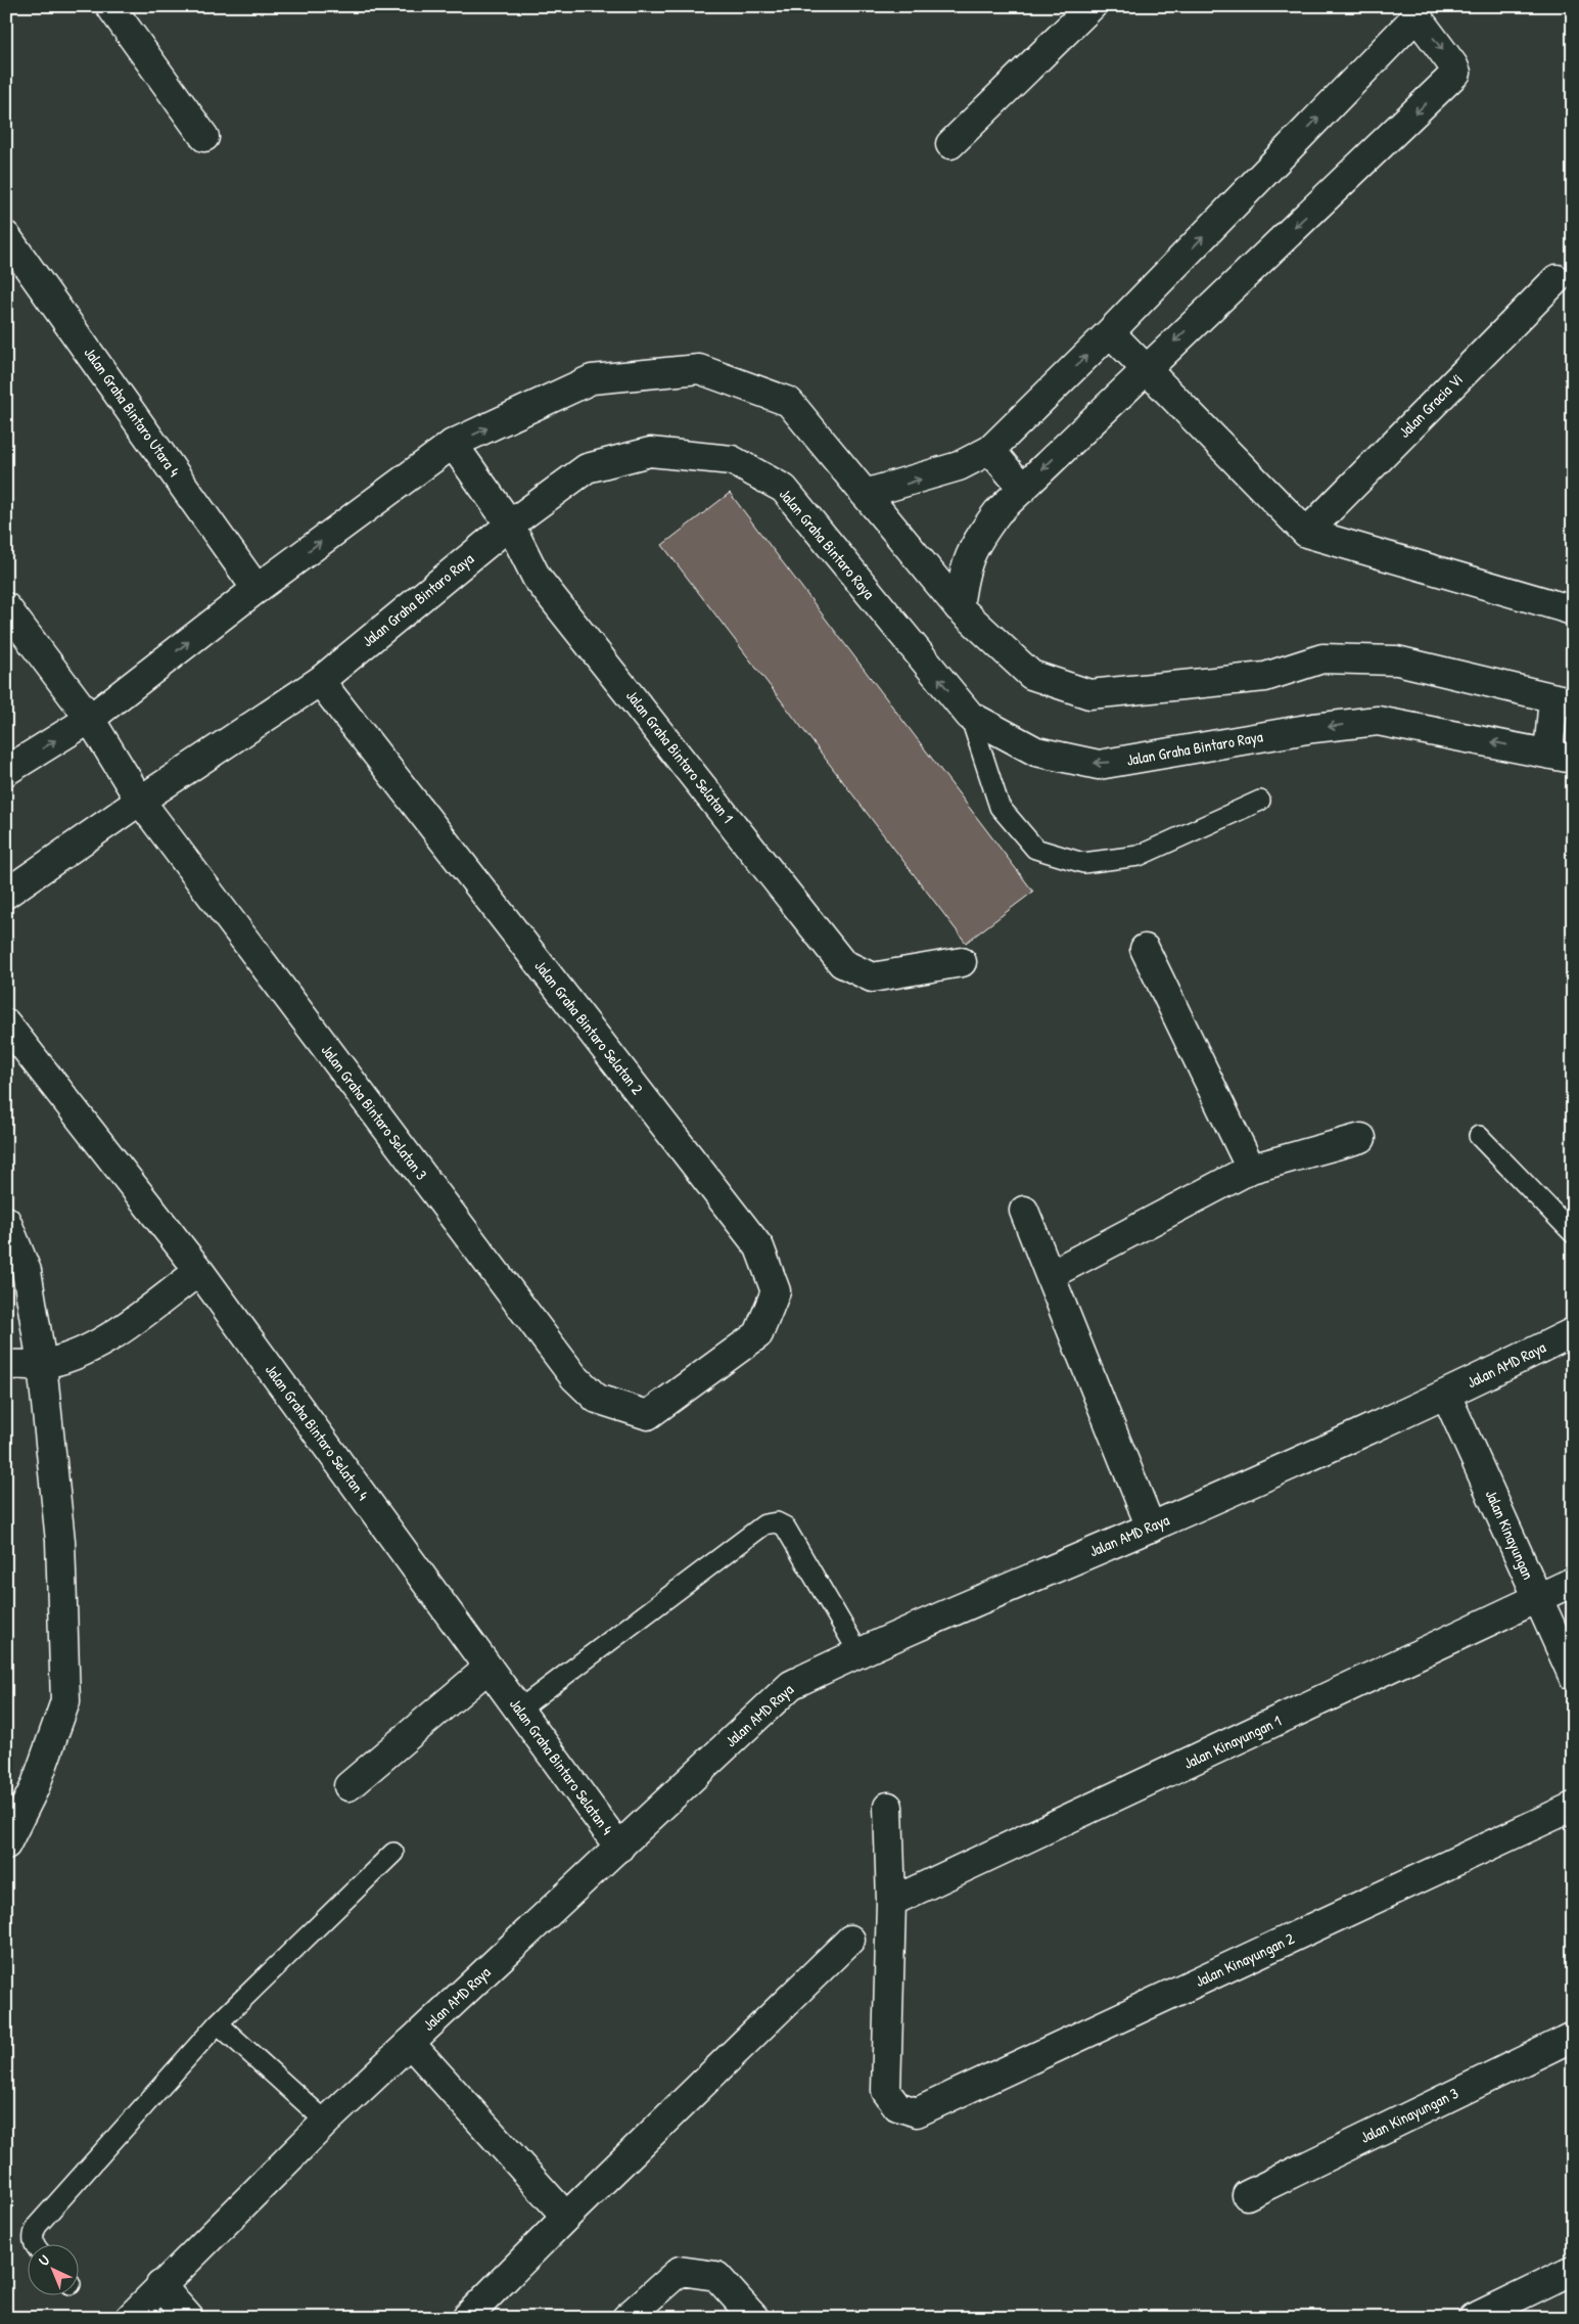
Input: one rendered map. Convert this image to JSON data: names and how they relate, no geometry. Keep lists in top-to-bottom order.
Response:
{
  "streets": {
    "street": [
      "Jalan Gracia Vi",
      "Jalan Graha Bintaro Utara 4",
      "Jalan Graha Bintaro Raya",
      "Jalan Graha Bintaro Selatan 1",
      "Jalan Graha Bintaro Selatan 2",
      "Jalan Graha Bintaro Selatan 3",
      "Jalan AMD Raya",
      "Jalan Graha Bintaro Selatan 4",
      "Jalan Kinayungan",
      "Jalan Kinayungan 1",
      "Jalan Kinayungan 2",
      "Jalan Kinayungan 3"
    ]
  },
  "crossings": [
    ["Jalan Graha Bintaro Raya", "Jalan Graha Bintaro Selatan 1"],
    ["Jalan Graha Bintaro Raya", "Jalan Graha Bintaro Selatan 2"],
    ["Jalan Graha Bintaro Raya", "Jalan Graha Bintaro Selatan 3"],
    ["Jalan Graha Bintaro Selatan 2", "Jalan Graha Bintaro Selatan 3"],
    ["Jalan AMD Raya", "Jalan Graha Bintaro Selatan 4"],
    ["Jalan AMD Raya", "Jalan Kinayungan"],
    ["Jalan Kinayungan", "Jalan Kinayungan 1"],
    ["Jalan Kinayungan 1", "Jalan Kinayungan 2"]
  ],
  "north": "top left"
}
